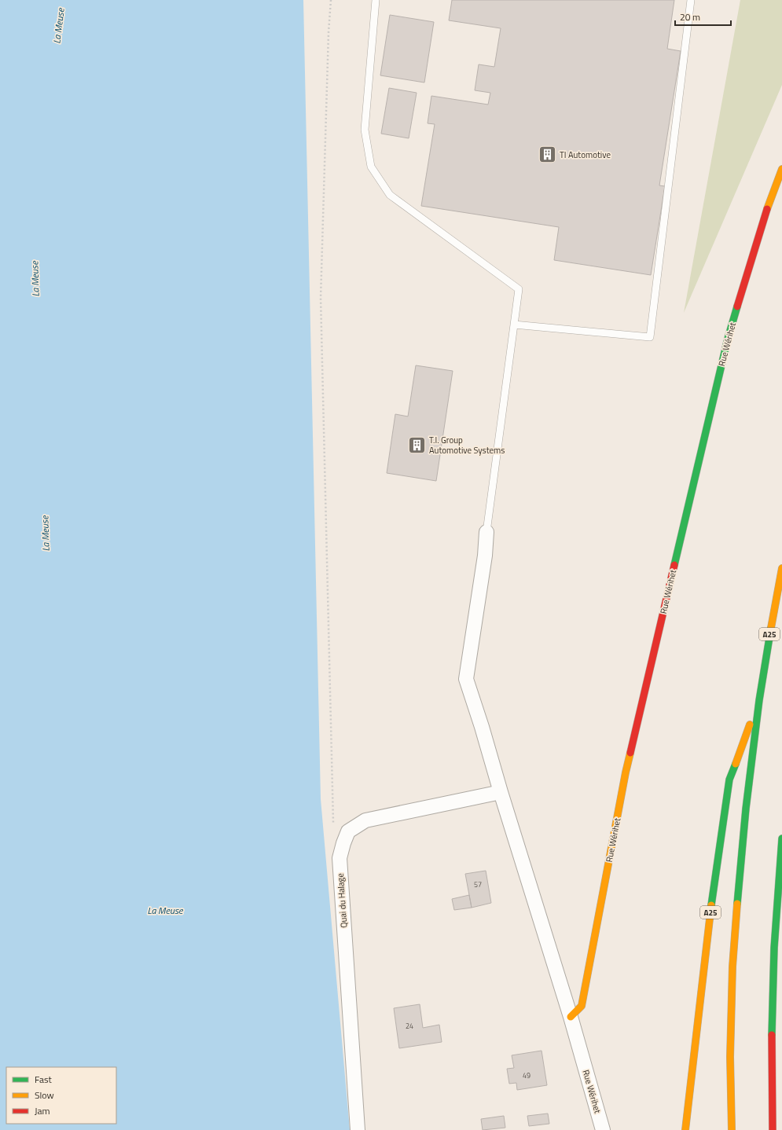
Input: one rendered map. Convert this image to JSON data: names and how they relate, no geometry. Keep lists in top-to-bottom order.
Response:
{
  "streets": {
    "main road": ["Rue Wérihet", "A25"],
    "street": ["Quai du Halage"]
  },
  "crossings": [
    ["Rue Wérihet", "Quai du Halage"]
  ],
  "water": ["La Meuse"],
  "places": {
    "building": ["TI Automotive", "T.I. Group Automotive Systems"]
  },
  "house_numbers": ["57", "24", "49"],
  "legend": ["Fast", "Slow", "Jam"],
  "scale_bar": "20 m"
}
